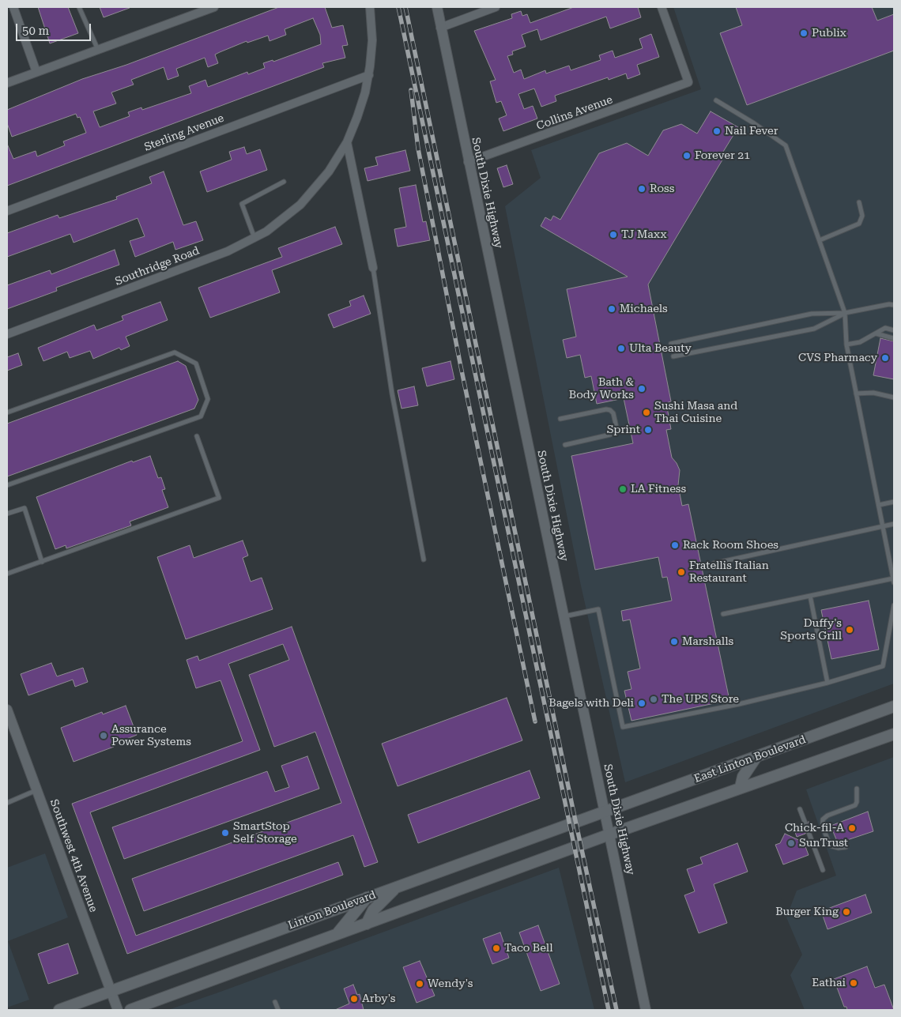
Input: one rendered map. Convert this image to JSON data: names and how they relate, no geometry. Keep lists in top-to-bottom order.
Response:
{
  "streets": {
    "main road": ["East Linton Boulevard", "Linton Boulevard"],
    "street": [
      "Collins Avenue",
      "Sterling Avenue",
      "South Dixie Highway",
      "Southridge Road",
      "Southwest 4th Avenue"
    ]
  },
  "crossings": [
    ["Collins Avenue", "South Dixie Highway"],
    ["Sterling Avenue", "Southridge Road"],
    ["South Dixie Highway", "East Linton Boulevard"],
    ["South Dixie Highway", "Linton Boulevard"],
    ["East Linton Boulevard", "Linton Boulevard"],
    ["Southwest 4th Avenue", "Linton Boulevard"]
  ],
  "places": [
    "Publix",
    "Nail Fever",
    "Forever 21",
    "Ross",
    "TJ Maxx",
    "Michaels",
    "Ulta Beauty",
    "CVS Pharmacy",
    "Bath & Body Works",
    "Sushi Masa and Thai Cuisine",
    "Sprint",
    "LA Fitness",
    "Rack Room Shoes",
    "Fratellis Italian Restaurant",
    "Duffy's Sports Grill",
    "Marshalls",
    "The UPS Store",
    "Bagels with Deli",
    "Assurance Power Systems",
    "Chick-fil-A",
    "SmartStop Self Storage",
    "SunTrust",
    "Burger King",
    "Taco Bell",
    "Eathai",
    "Wendy's",
    "Arby's"
  ],
  "scale_bar": "50 m"
}
